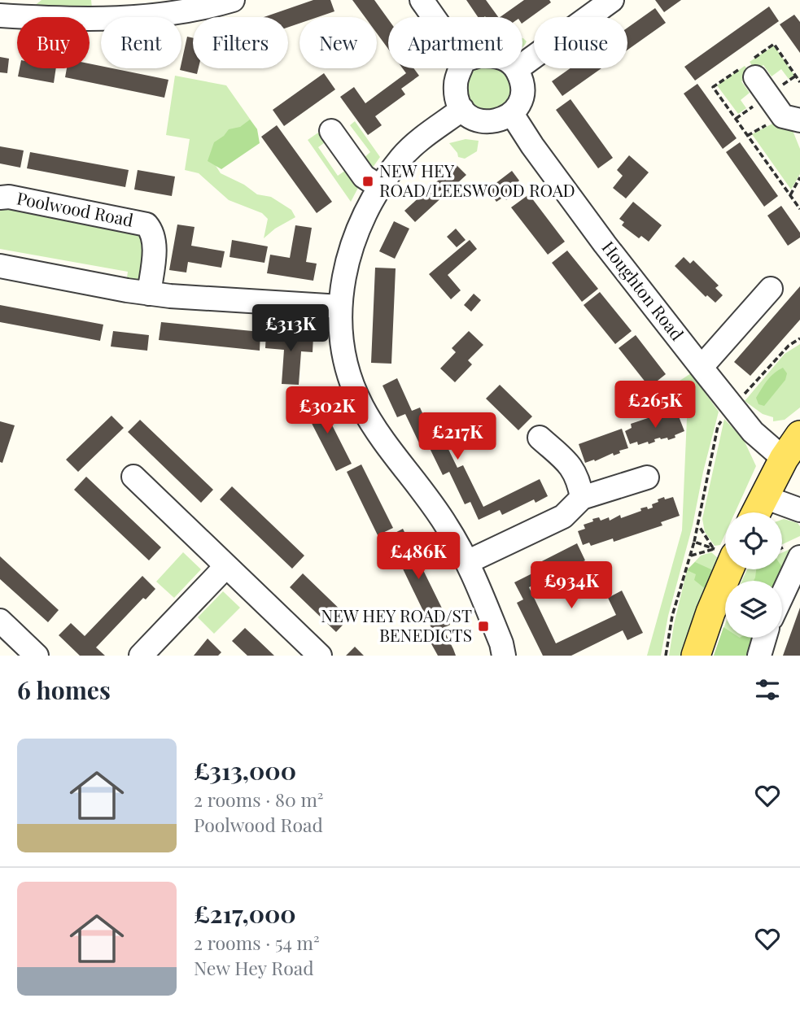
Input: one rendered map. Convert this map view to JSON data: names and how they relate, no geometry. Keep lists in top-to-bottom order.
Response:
{
  "streets": {
    "street": ["Poolwood Road", "Houghton Road"]
  },
  "places": {
    "transit": ["NEW HEY ROAD/LEESWOOD ROAD", "NEW HEY ROAD/ST BENEDICTS"]
  },
  "page": {
    "chip": [
      "Buy",
      "Rent",
      "Filters",
      "New",
      "Apartment",
      "House"
    ],
    "price": [
      "£313K",
      "£265K",
      "£302K",
      "£217K",
      "£486K",
      "£934K"
    ],
    "heading": "6 homes",
    "list": [
      {
        "name": "£313,000",
        "note": "2 rooms · 80 m² · Poolwood Road"
      },
      {
        "name": "£217,000",
        "note": "2 rooms · 54 m² · New Hey Road"
      }
    ]
  }
}
